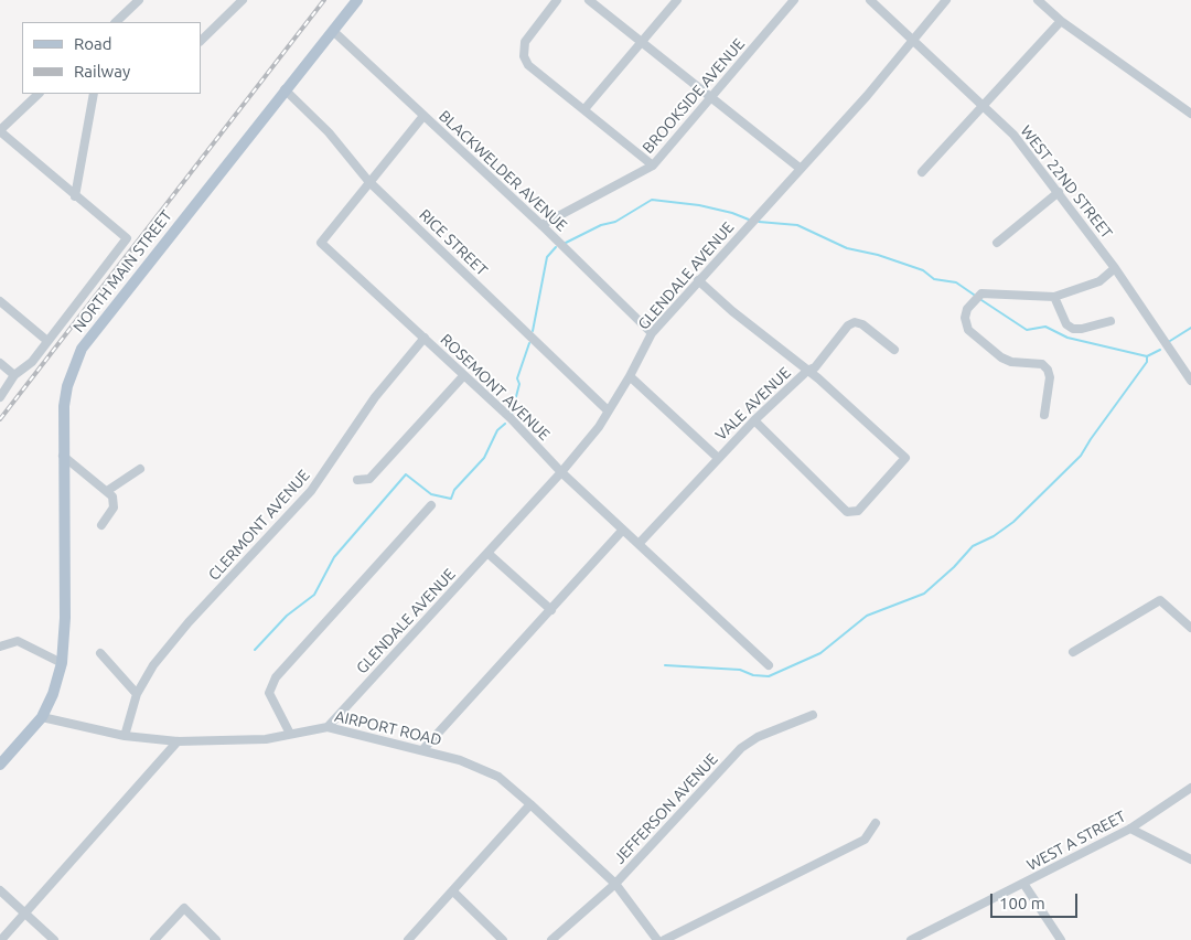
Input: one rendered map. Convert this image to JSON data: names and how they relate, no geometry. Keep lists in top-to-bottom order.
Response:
{
  "streets": {
    "main road": ["NORTH MAIN STREET"],
    "street": [
      "BROOKSIDE AVENUE",
      "BLACKWELDER AVENUE",
      "WEST 22ND STREET",
      "RICE STREET",
      "GLENDALE AVENUE",
      "ROSEMONT AVENUE",
      "VALE AVENUE",
      "CLERMONT AVENUE",
      "AIRPORT ROAD",
      "JEFFERSON AVENUE",
      "WEST A STREET"
    ]
  },
  "crossings": [
    ["BROOKSIDE AVENUE", "BLACKWELDER AVENUE"],
    ["BLACKWELDER AVENUE", "NORTH MAIN STREET"],
    ["BLACKWELDER AVENUE", "GLENDALE AVENUE"],
    ["BLACKWELDER AVENUE", "ROSEMONT AVENUE"],
    ["WEST 22ND STREET", "GLENDALE AVENUE"],
    ["RICE STREET", "NORTH MAIN STREET"],
    ["RICE STREET", "GLENDALE AVENUE"],
    ["RICE STREET", "ROSEMONT AVENUE"],
    ["NORTH MAIN STREET", "AIRPORT ROAD"],
    ["GLENDALE AVENUE", "ROSEMONT AVENUE"],
    ["GLENDALE AVENUE", "AIRPORT ROAD"],
    ["ROSEMONT AVENUE", "VALE AVENUE"],
    ["ROSEMONT AVENUE", "CLERMONT AVENUE"],
    ["CLERMONT AVENUE", "AIRPORT ROAD"],
    ["AIRPORT ROAD", "JEFFERSON AVENUE"]
  ],
  "legend": ["Road", "Railway"],
  "scale_bar": "100 m"
}
